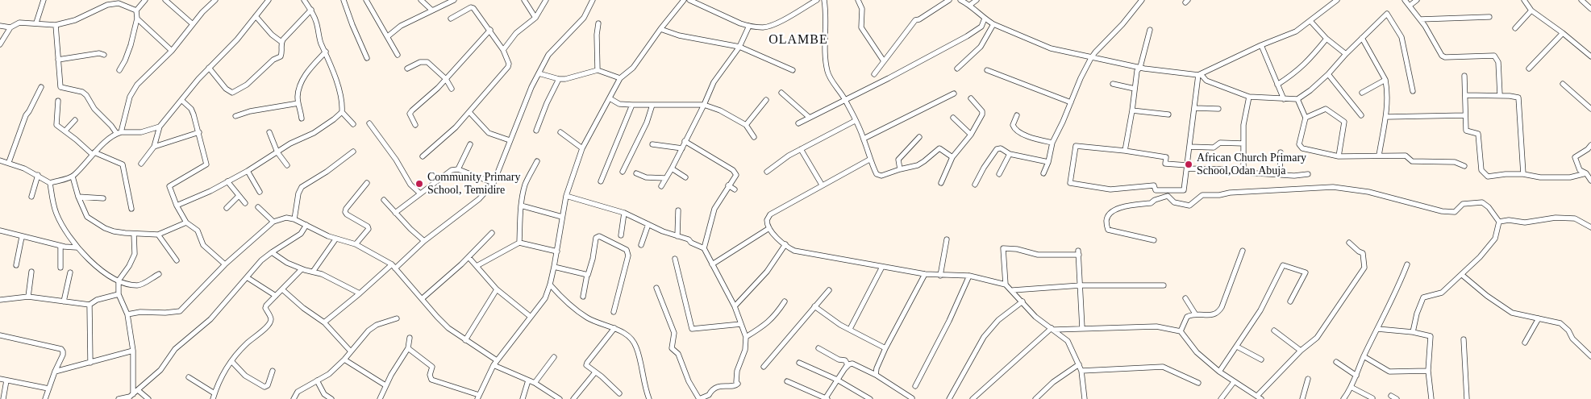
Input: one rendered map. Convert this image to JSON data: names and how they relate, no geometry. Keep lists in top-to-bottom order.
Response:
{
  "districts": ["OLAMBE"],
  "places": ["African Church Primary School,Odan Abuja", "Community Primary School, Temidire"]
}
